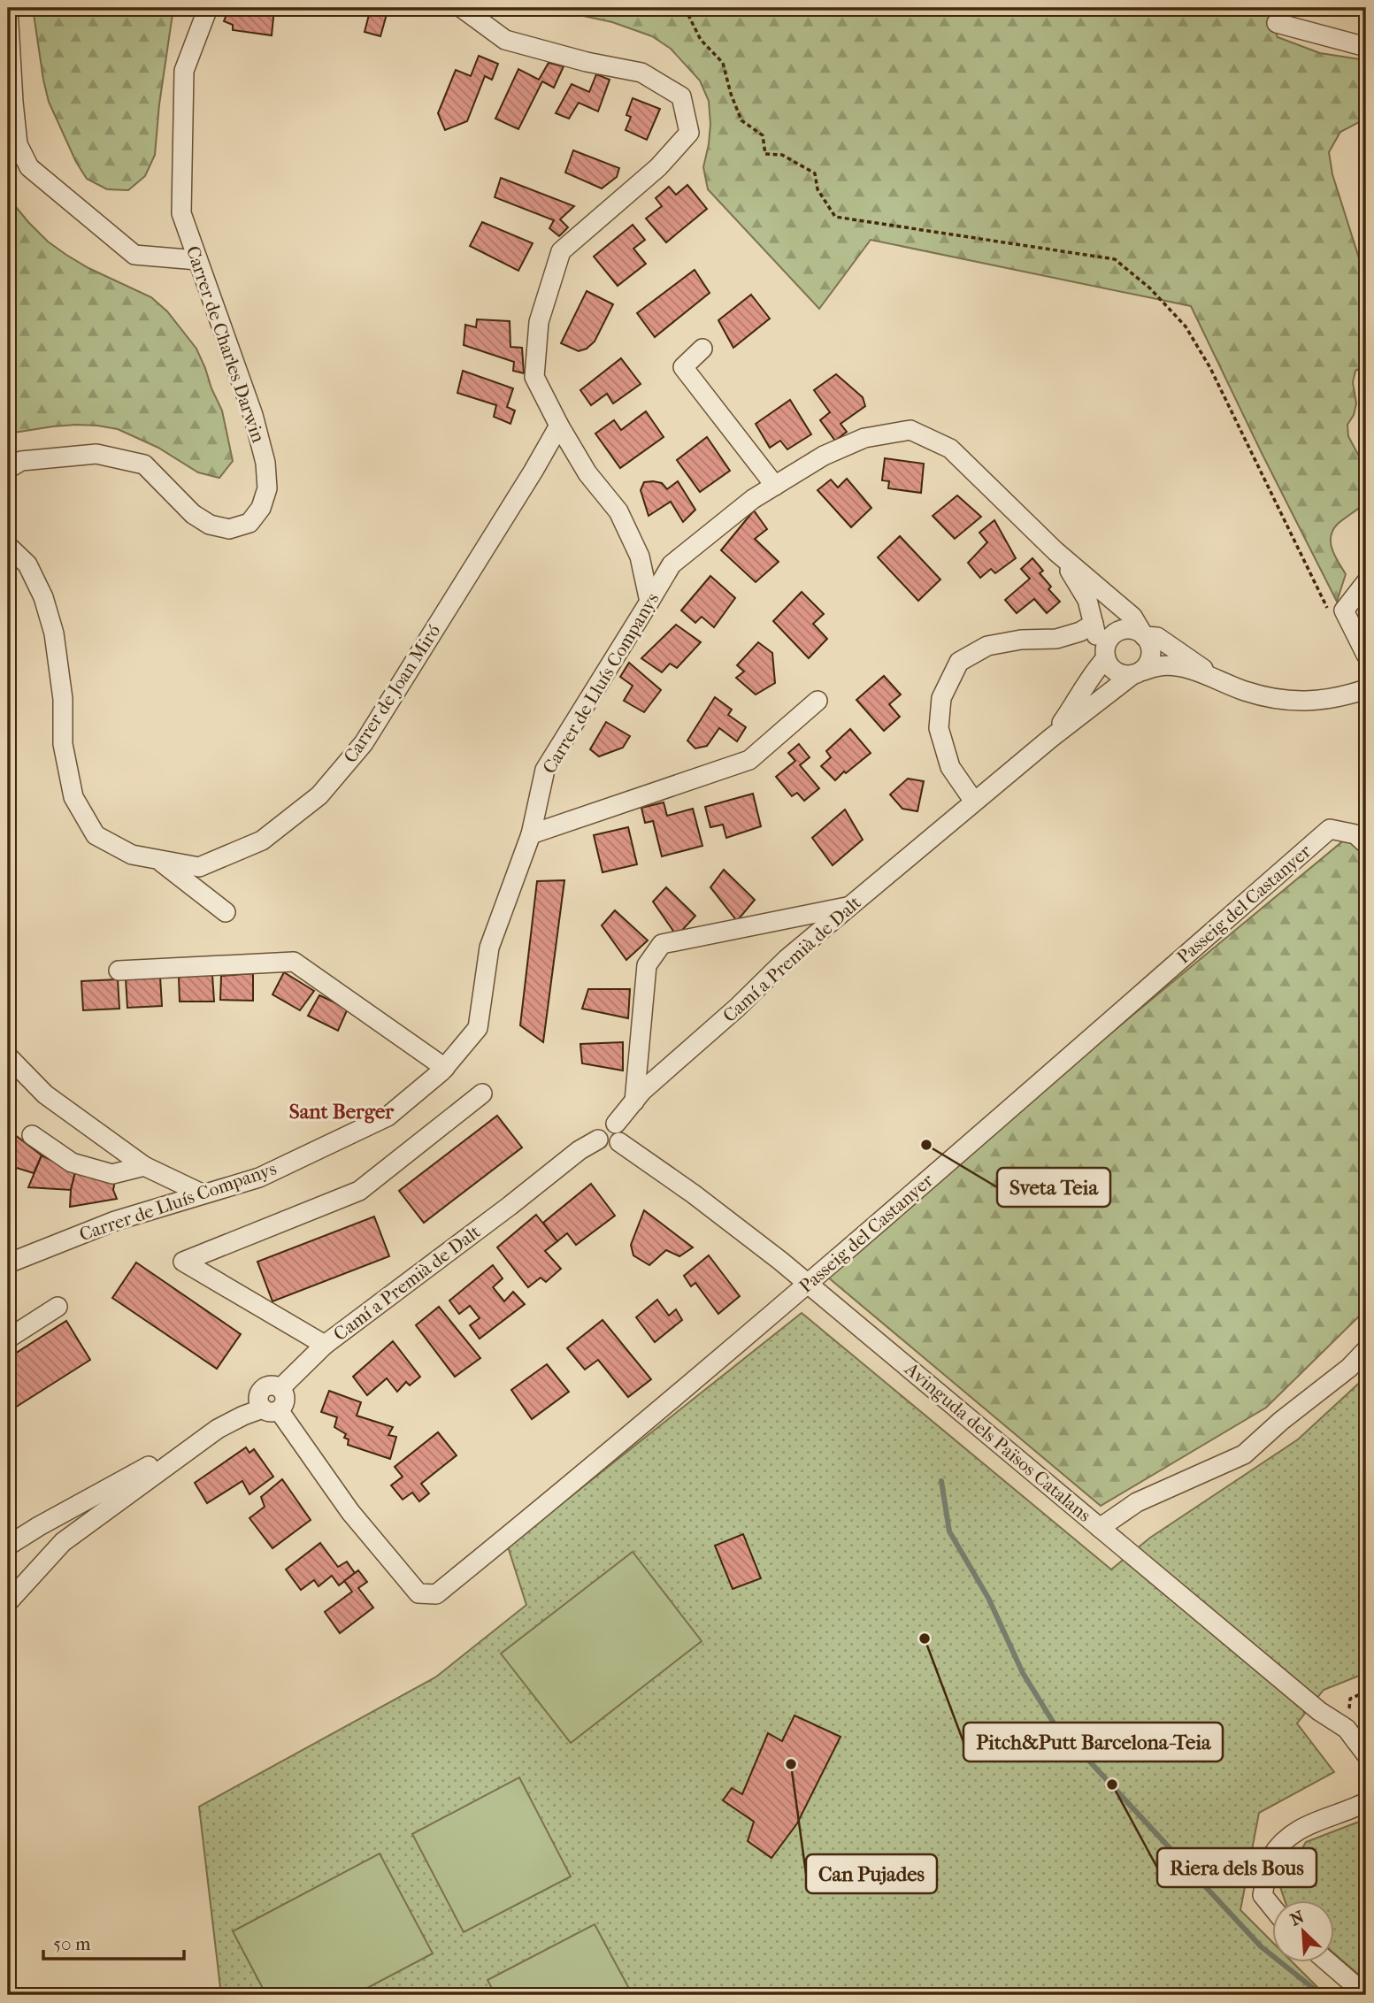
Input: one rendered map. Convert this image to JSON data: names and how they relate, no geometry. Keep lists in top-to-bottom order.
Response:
{
  "streets": {
    "street": [
      "Carrer de Charles Darwin",
      "Carrer de Lluís Companys",
      "Carrer de Joan Miró",
      "Passeig del Castanyer",
      "Camí a Premià de Dalt",
      "Avinguda dels Països Catalans"
    ]
  },
  "crossings": [
    ["Passeig del Castanyer", "Camí a Premià de Dalt"],
    ["Passeig del Castanyer", "Avinguda dels Països Catalans"],
    ["Camí a Premià de Dalt", "Avinguda dels Països Catalans"]
  ],
  "districts": ["Sant Berger"],
  "places": [
    "Sveta Teia",
    "Pitch&Putt Barcelona-Teia",
    "Can Pujades",
    "Riera dels Bous"
  ],
  "scale_bar": "50 m",
  "north": "top left"
}
